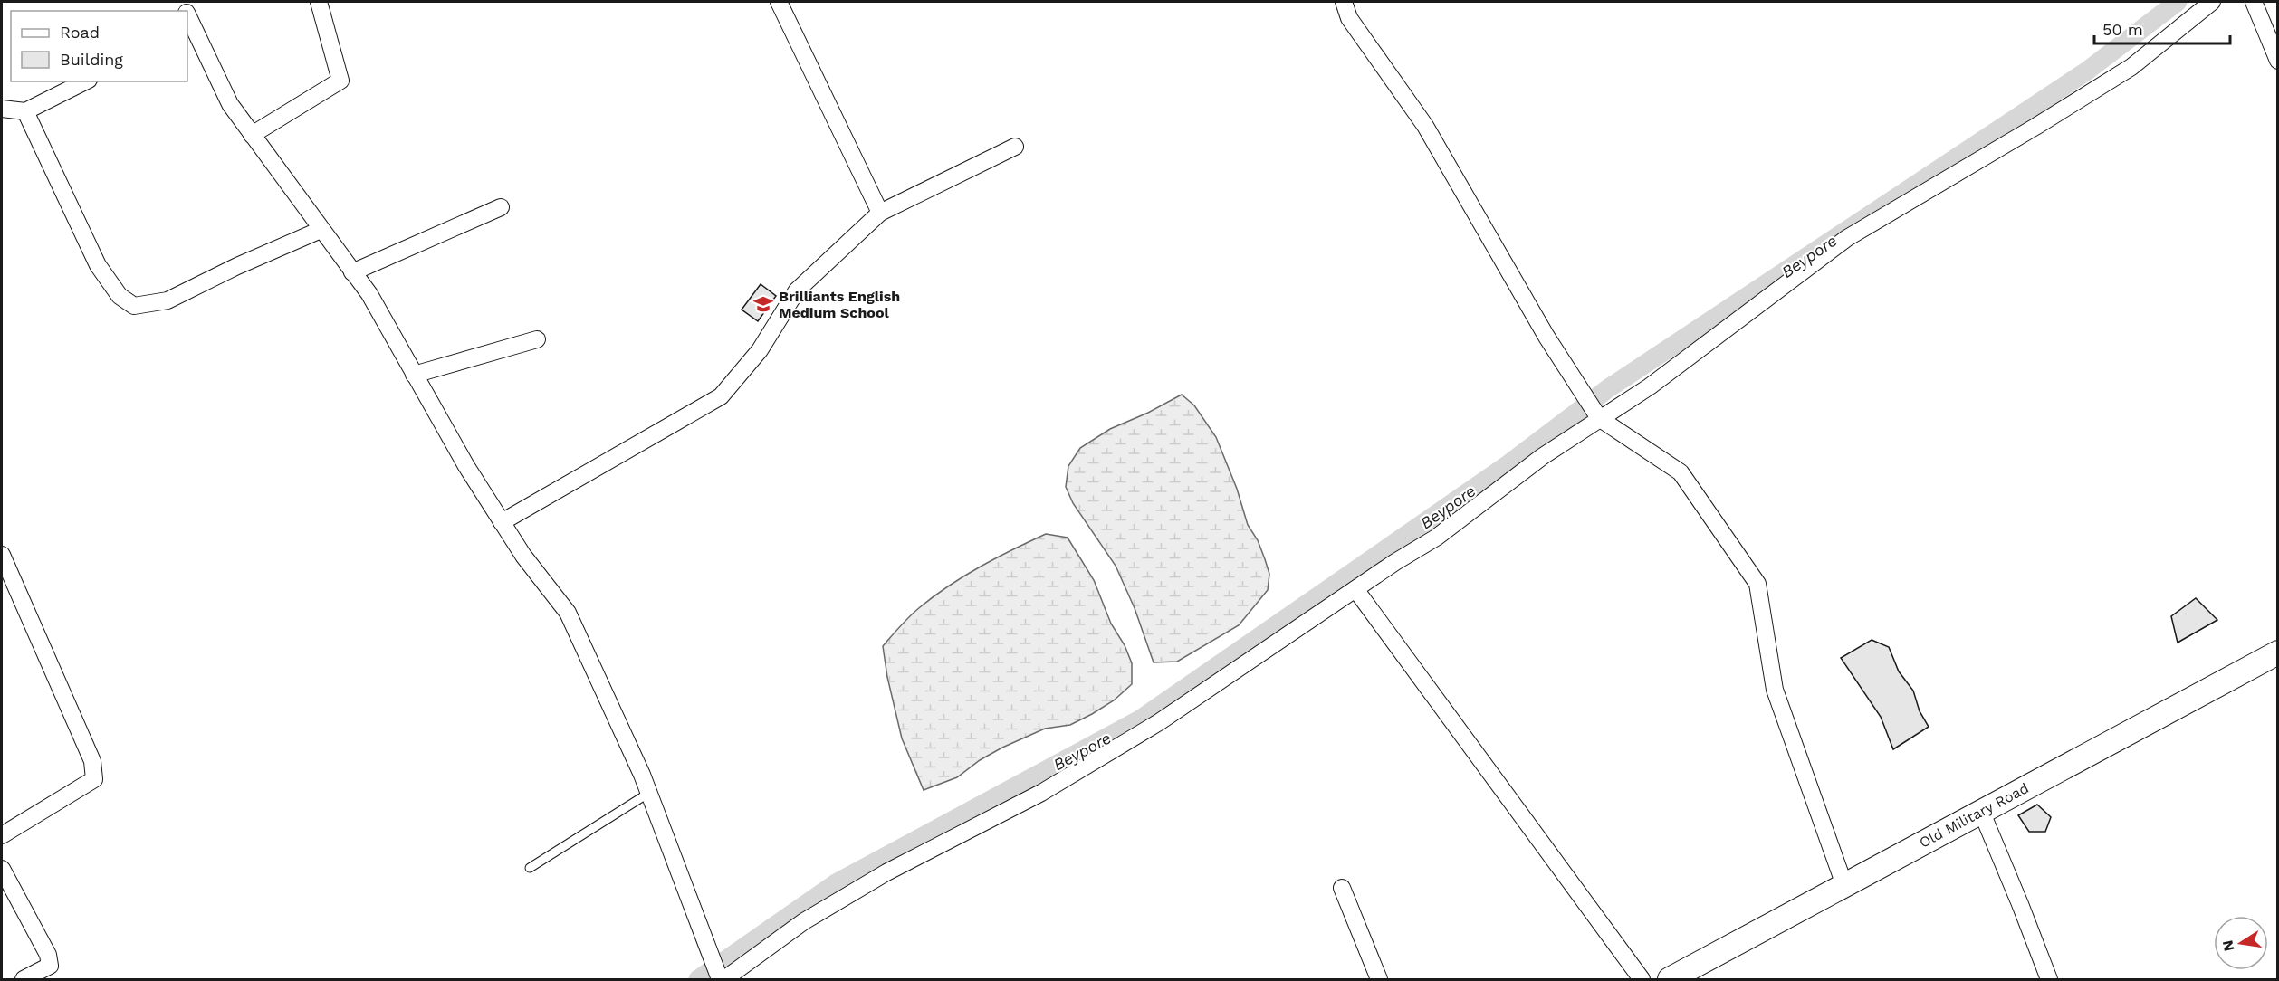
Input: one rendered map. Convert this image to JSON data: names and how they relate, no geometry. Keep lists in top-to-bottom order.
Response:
{
  "streets": {
    "main road": ["Old Military Road"]
  },
  "water": ["Beypore"],
  "places": {
    "school or university": ["Brilliants English Medium School"]
  },
  "legend": ["Road", "Building"],
  "scale_bar": "50 m",
  "north": "left"
}
